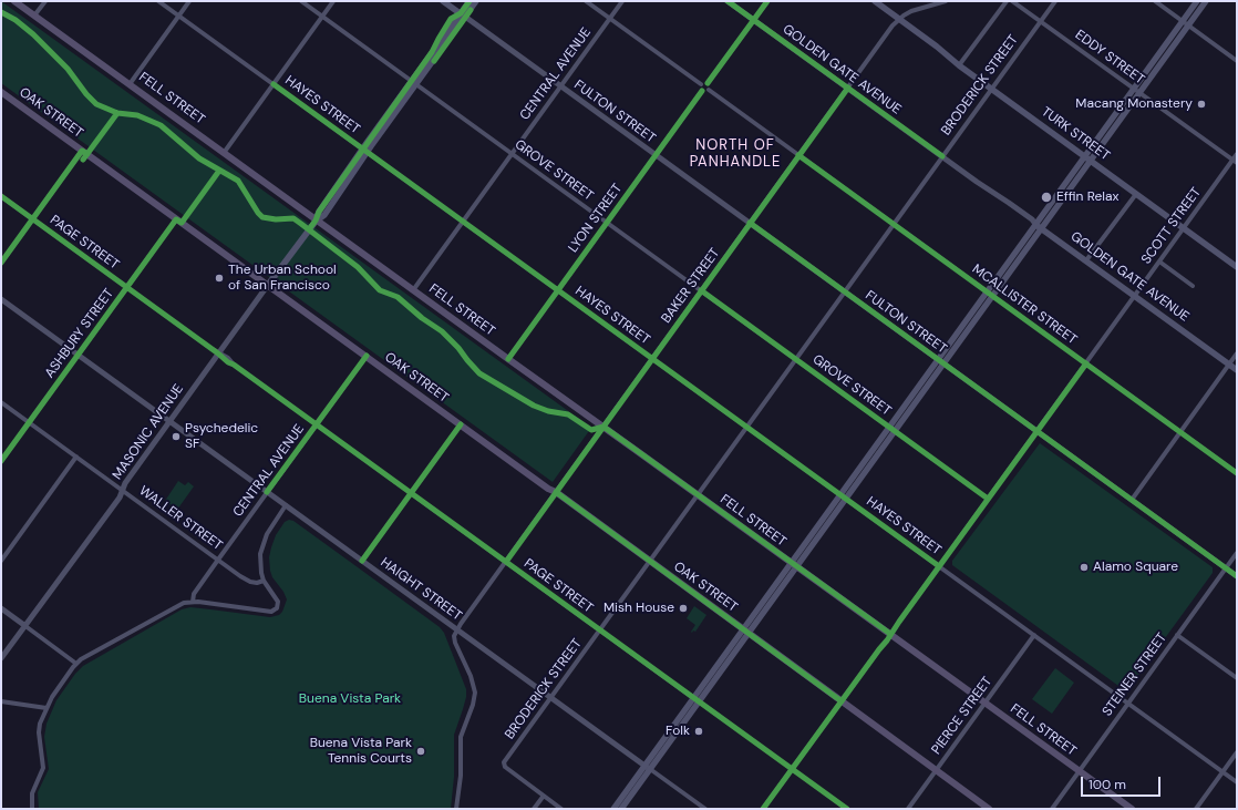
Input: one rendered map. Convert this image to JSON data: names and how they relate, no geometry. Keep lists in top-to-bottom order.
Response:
{
  "streets": {
    "main road": [
      "GOLDEN GATE AVENUE",
      "FELL STREET",
      "FULTON STREET",
      "OAK STREET",
      "TURK STREET",
      "MASONIC AVENUE"
    ],
    "street": [
      "EDDY STREET",
      "CENTRAL AVENUE",
      "BRODERICK STREET",
      "HAYES STREET",
      "GROVE STREET",
      "LYON STREET",
      "SCOTT STREET",
      "PAGE STREET",
      "BAKER STREET",
      "MCALLISTER STREET",
      "ASHBURY STREET",
      "WALLER STREET",
      "HAIGHT STREET",
      "STEINER STREET",
      "PIERCE STREET"
    ]
  },
  "crossings": [
    ["EDDY STREET", "BRODERICK STREET"],
    ["EDDY STREET", "SCOTT STREET"],
    ["GOLDEN GATE AVENUE", "BRODERICK STREET"],
    ["GOLDEN GATE AVENUE", "SCOTT STREET"],
    ["GOLDEN GATE AVENUE", "BAKER STREET"],
    ["CENTRAL AVENUE", "FELL STREET"],
    ["CENTRAL AVENUE", "HAYES STREET"],
    ["CENTRAL AVENUE", "FULTON STREET"],
    ["CENTRAL AVENUE", "OAK STREET"],
    ["CENTRAL AVENUE", "GROVE STREET"],
    ["CENTRAL AVENUE", "PAGE STREET"],
    ["CENTRAL AVENUE", "WALLER STREET"],
    ["CENTRAL AVENUE", "HAIGHT STREET"],
    ["BRODERICK STREET", "FELL STREET"],
    ["BRODERICK STREET", "HAYES STREET"],
    ["BRODERICK STREET", "FULTON STREET"],
    ["BRODERICK STREET", "OAK STREET"],
    ["BRODERICK STREET", "TURK STREET"],
    ["BRODERICK STREET", "GROVE STREET"],
    ["BRODERICK STREET", "PAGE STREET"],
    ["BRODERICK STREET", "MCALLISTER STREET"],
    ["BRODERICK STREET", "HAIGHT STREET"],
    ["FELL STREET", "LYON STREET"],
    ["FELL STREET", "SCOTT STREET"],
    ["FELL STREET", "BAKER STREET"],
    ["FELL STREET", "MASONIC AVENUE"],
    ["FELL STREET", "STEINER STREET"],
    ["FELL STREET", "PIERCE STREET"],
    ["HAYES STREET", "LYON STREET"],
    ["HAYES STREET", "SCOTT STREET"],
    ["HAYES STREET", "BAKER STREET"],
    ["HAYES STREET", "MASONIC AVENUE"],
    ["HAYES STREET", "STEINER STREET"],
    ["HAYES STREET", "PIERCE STREET"],
    ["FULTON STREET", "LYON STREET"],
    ["FULTON STREET", "SCOTT STREET"],
    ["FULTON STREET", "BAKER STREET"],
    ["FULTON STREET", "MASONIC AVENUE"],
    ["FULTON STREET", "STEINER STREET"],
    ["OAK STREET", "SCOTT STREET"],
    ["OAK STREET", "BAKER STREET"],
    ["OAK STREET", "ASHBURY STREET"],
    ["OAK STREET", "MASONIC AVENUE"],
    ["OAK STREET", "PIERCE STREET"],
    ["TURK STREET", "SCOTT STREET"],
    ["TURK STREET", "BAKER STREET"],
    ["GROVE STREET", "LYON STREET"],
    ["GROVE STREET", "SCOTT STREET"],
    ["GROVE STREET", "BAKER STREET"],
    ["GROVE STREET", "MASONIC AVENUE"],
    ["LYON STREET", "MCALLISTER STREET"],
    ["SCOTT STREET", "PAGE STREET"],
    ["SCOTT STREET", "MCALLISTER STREET"],
    ["PAGE STREET", "BAKER STREET"],
    ["PAGE STREET", "ASHBURY STREET"],
    ["PAGE STREET", "MASONIC AVENUE"],
    ["BAKER STREET", "MCALLISTER STREET"],
    ["BAKER STREET", "HAIGHT STREET"],
    ["ASHBURY STREET", "WALLER STREET"],
    ["ASHBURY STREET", "HAIGHT STREET"],
    ["MASONIC AVENUE", "WALLER STREET"],
    ["MASONIC AVENUE", "HAIGHT STREET"]
  ],
  "districts": ["NORTH OF PANHANDLE"],
  "parks": ["Buena Vista Park"],
  "places": [
    "Macang Monastery",
    "Effin Relax",
    "The Urban School of San Francisco",
    "Psychedelic SF",
    "Alamo Square",
    "Mish House",
    "Folk",
    "Buena Vista Park Tennis Courts"
  ],
  "scale_bar": "100 m"
}
